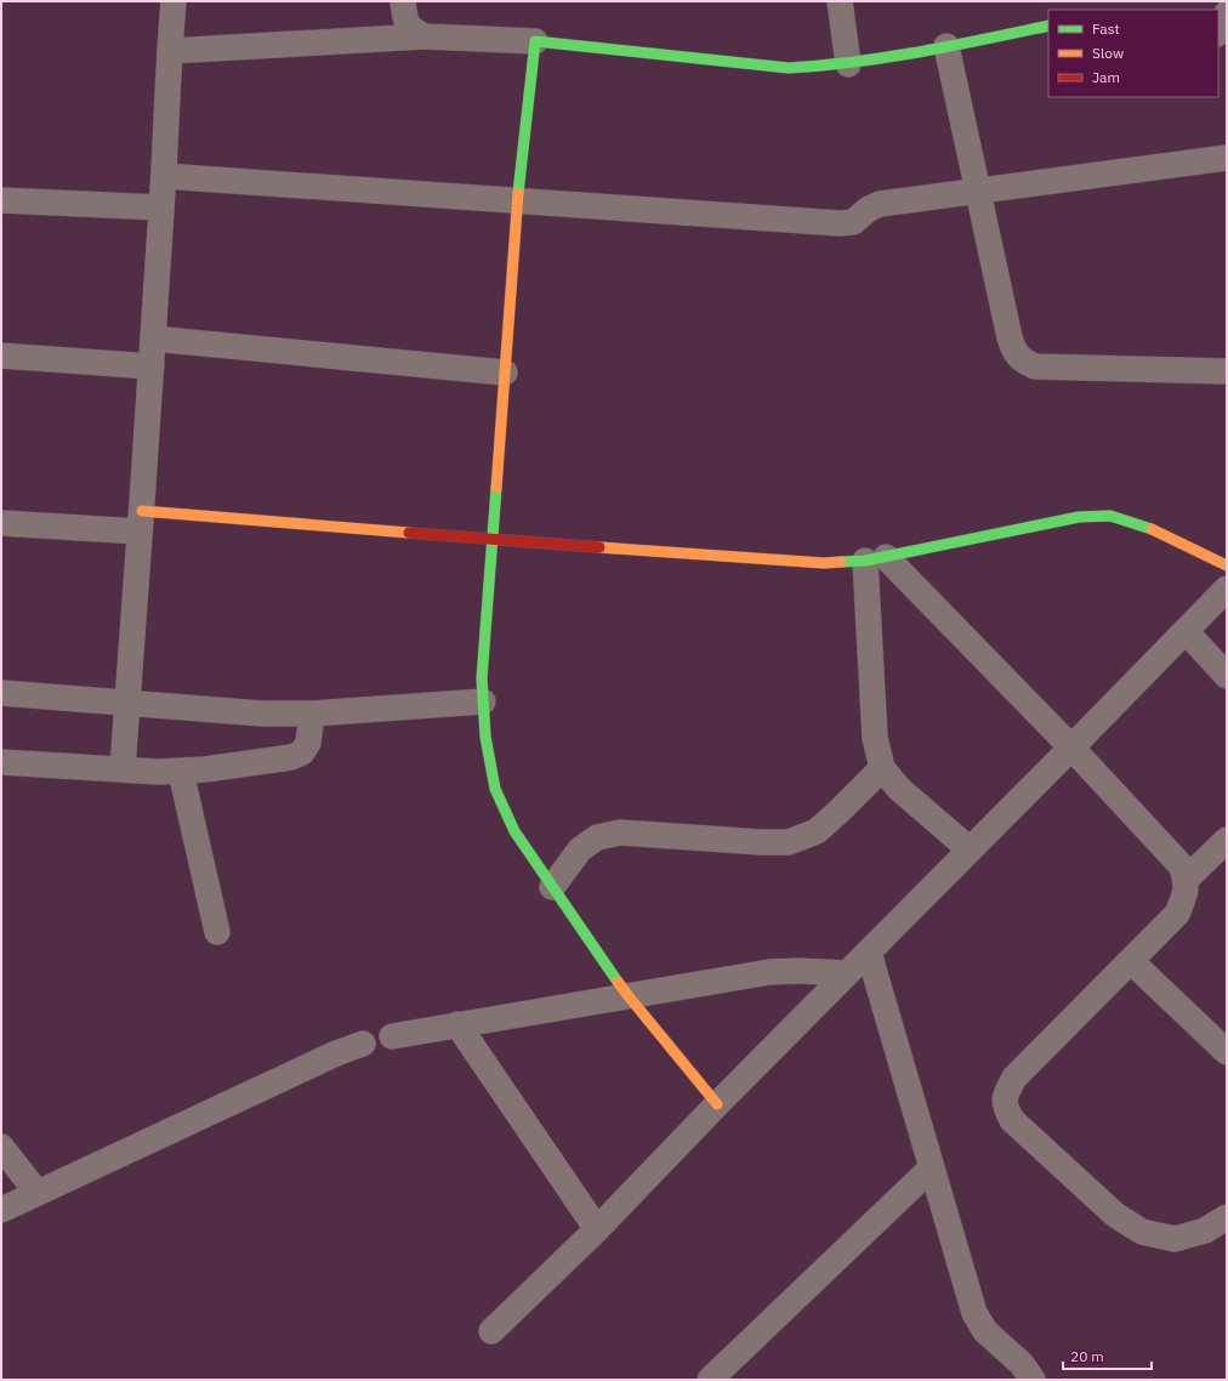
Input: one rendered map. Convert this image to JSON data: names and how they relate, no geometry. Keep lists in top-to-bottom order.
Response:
{
  "legend": ["Fast", "Slow", "Jam"],
  "scale_bar": "20 m"
}
